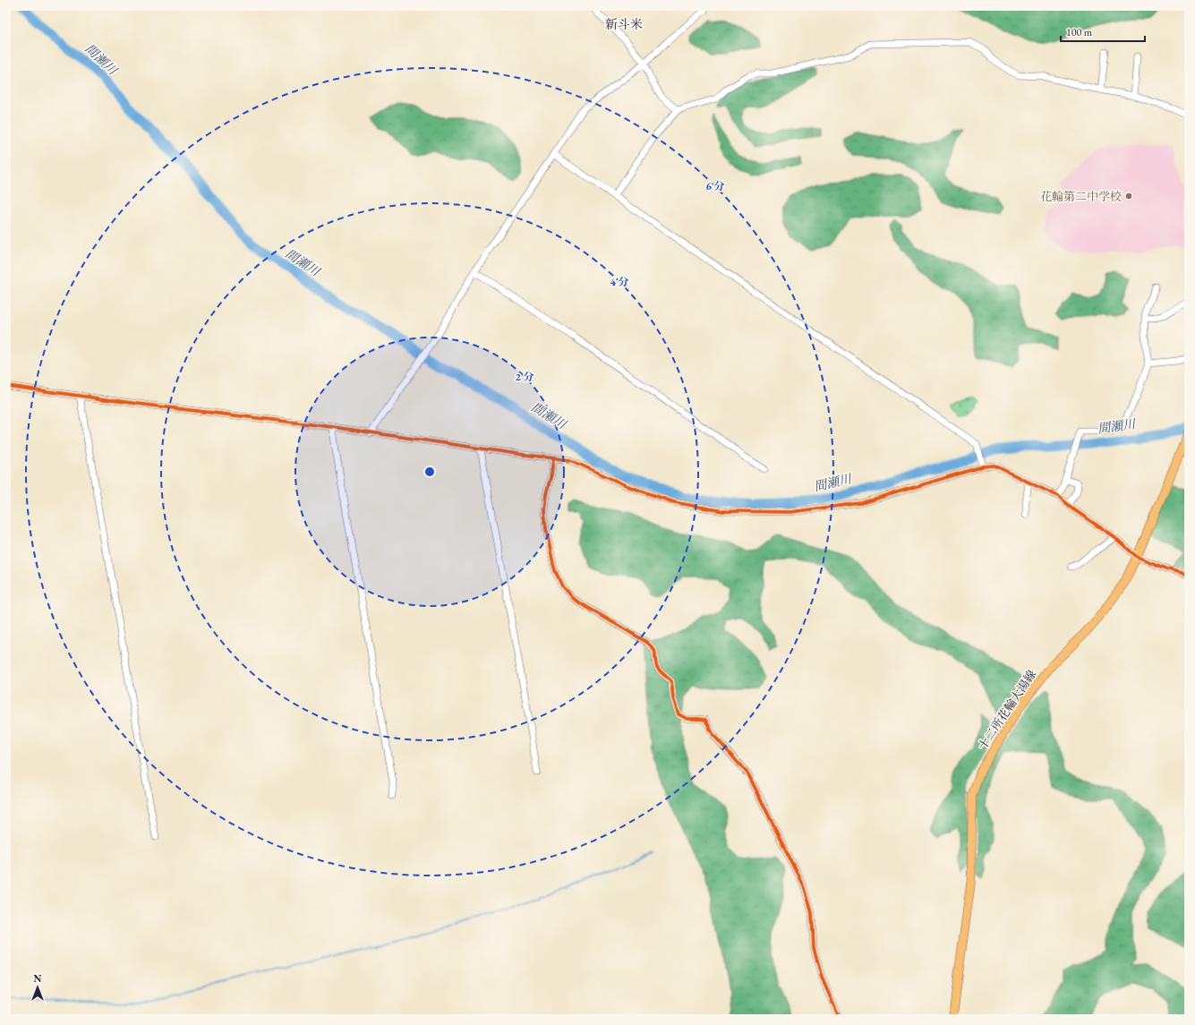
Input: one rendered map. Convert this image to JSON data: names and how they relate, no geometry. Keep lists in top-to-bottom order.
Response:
{
  "streets": {
    "main road": ["十二所花輪大湯線"]
  },
  "districts": ["新斗米"],
  "water": ["間瀬川"],
  "places": ["花輪第二中学校"],
  "scale_bar": "100 m",
  "north": "top",
  "rings": ["6 分", "4 分", "2 分"]
}
